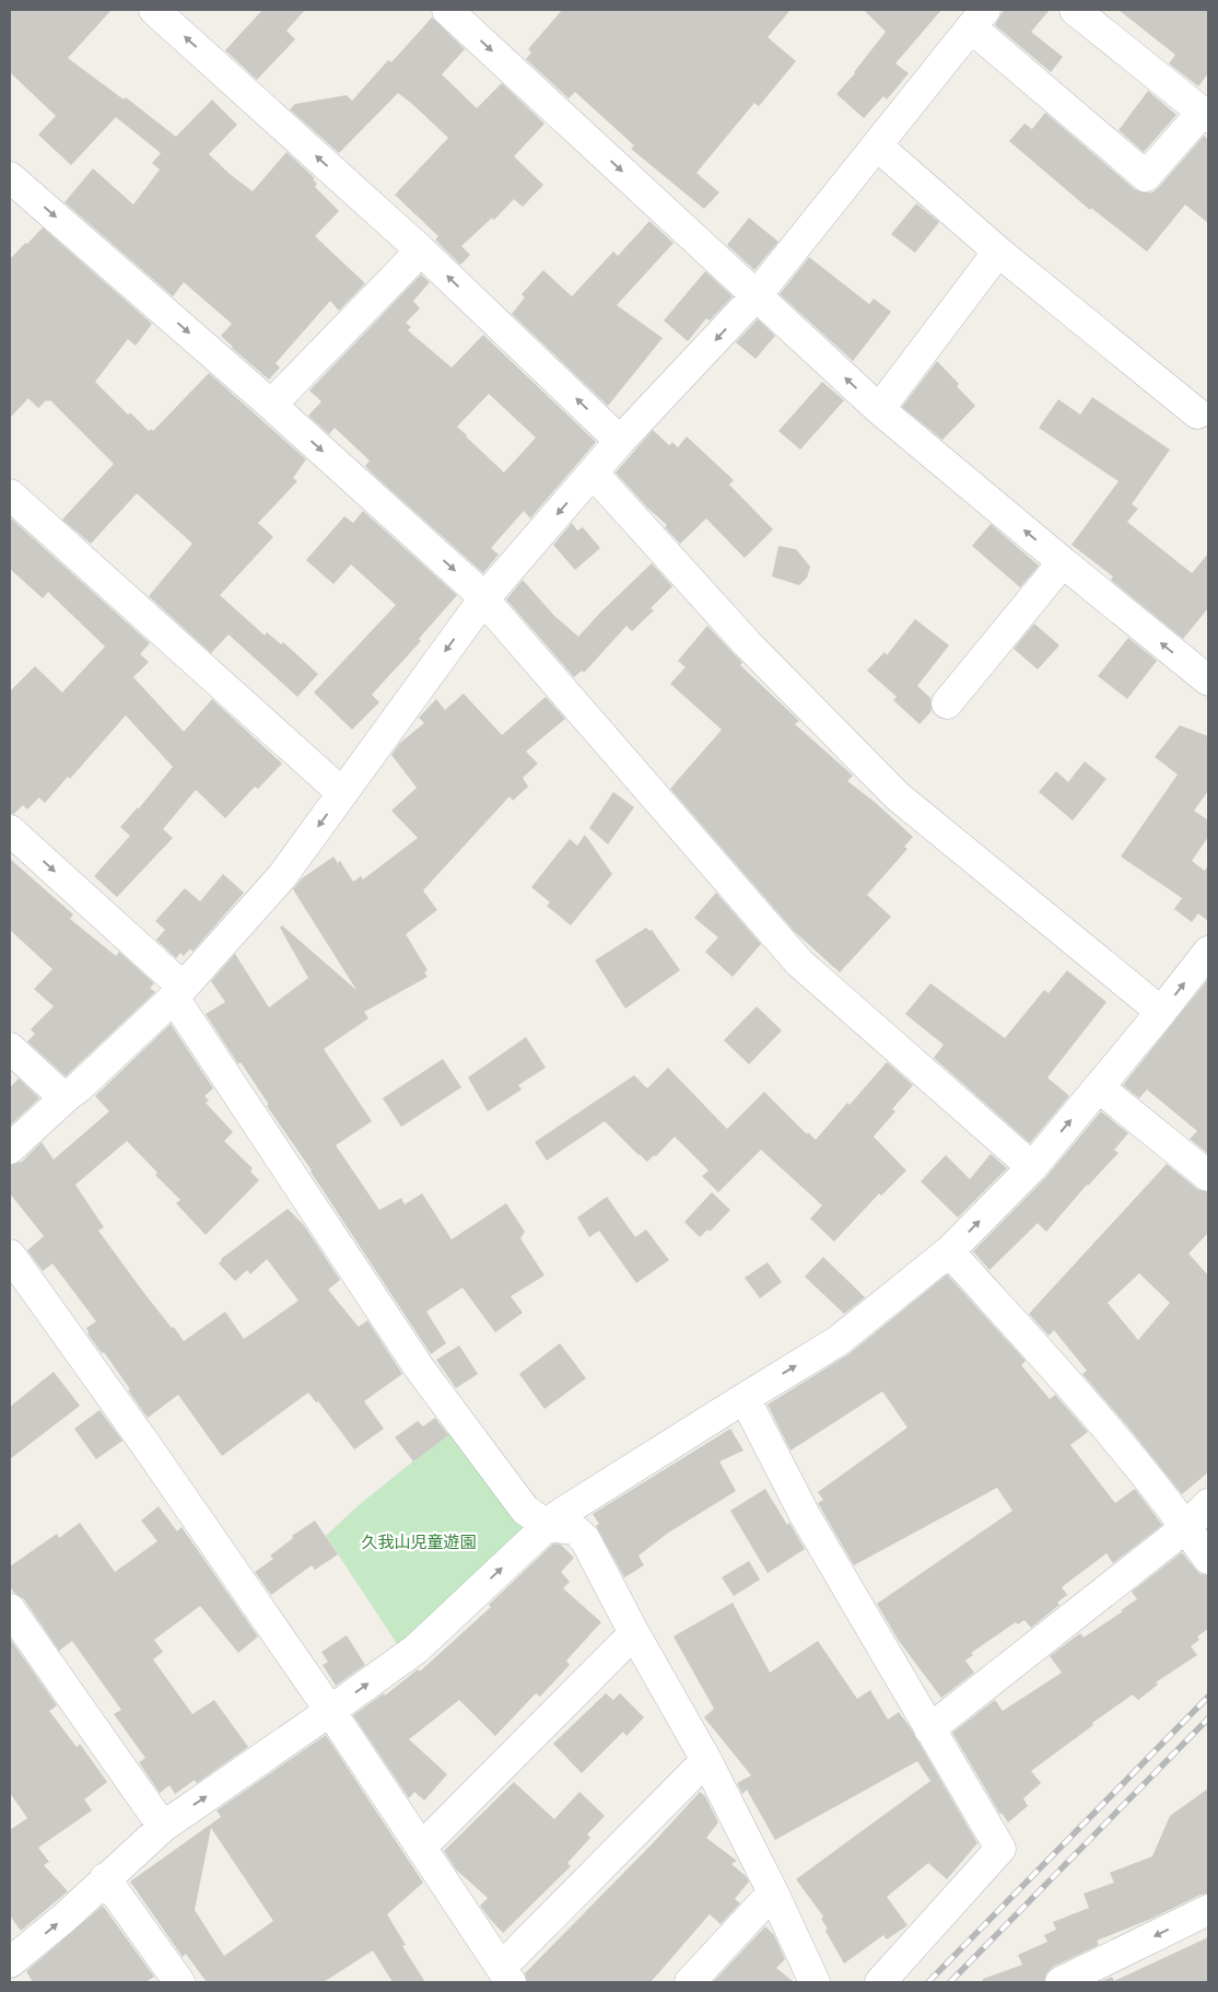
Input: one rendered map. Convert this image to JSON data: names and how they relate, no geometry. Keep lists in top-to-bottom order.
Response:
{
  "parks": ["久我山児童遊園"]
}
